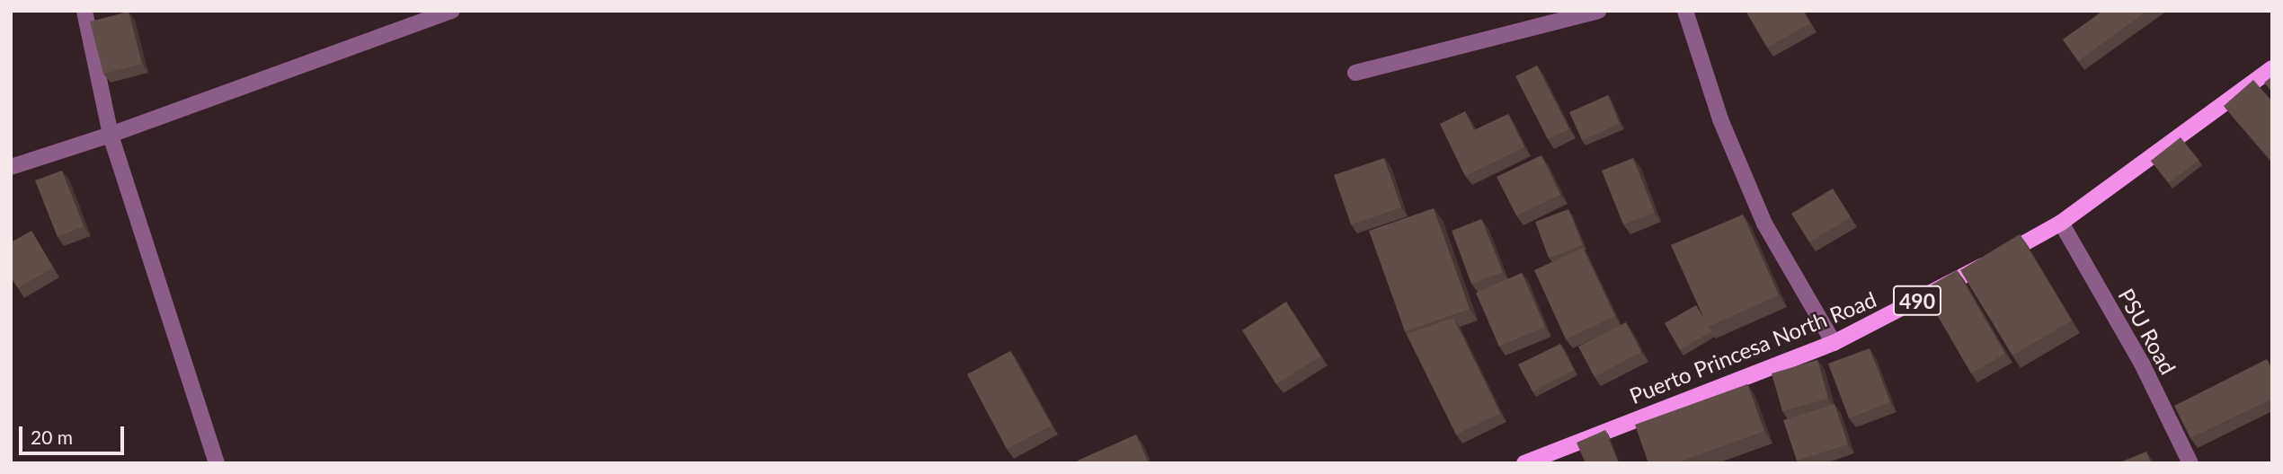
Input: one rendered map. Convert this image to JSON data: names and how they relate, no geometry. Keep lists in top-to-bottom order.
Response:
{
  "streets": {
    "main road": ["490", "Puerto Princesa North Road"],
    "street": ["PSU Road"]
  },
  "crossings": [
    ["PSU Road", "Puerto Princesa North Road"]
  ],
  "scale_bar": "20 m"
}
